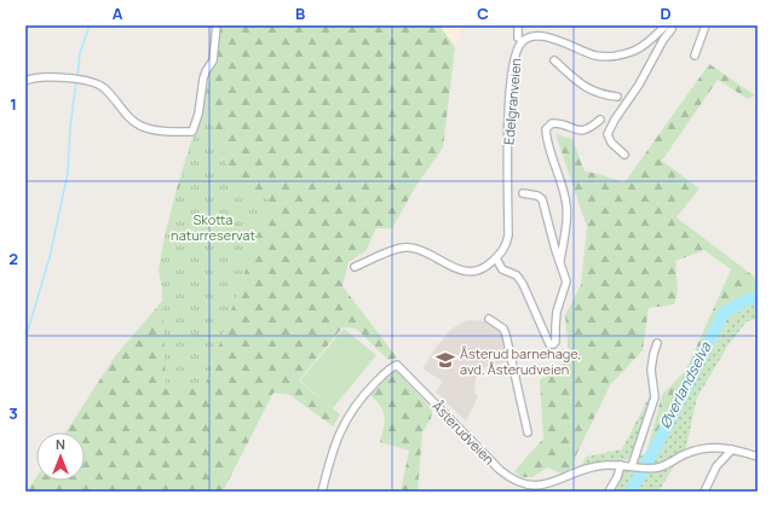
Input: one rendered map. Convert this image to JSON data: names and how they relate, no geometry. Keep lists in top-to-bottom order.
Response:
{
  "streets": {
    "street": ["Edelgranveien", "Åsterudveien"]
  },
  "water": ["Øverlandselva"],
  "parks": ["Skotta naturreservat"],
  "places": {
    "school or university": ["Åsterud barnehage, avd. Åsterudveien"]
  },
  "north": "top",
  "grid": {
    "columns": [
      "A",
      "B",
      "C",
      "D"
    ],
    "rows": ["1", "2", "3"]
  }
}
